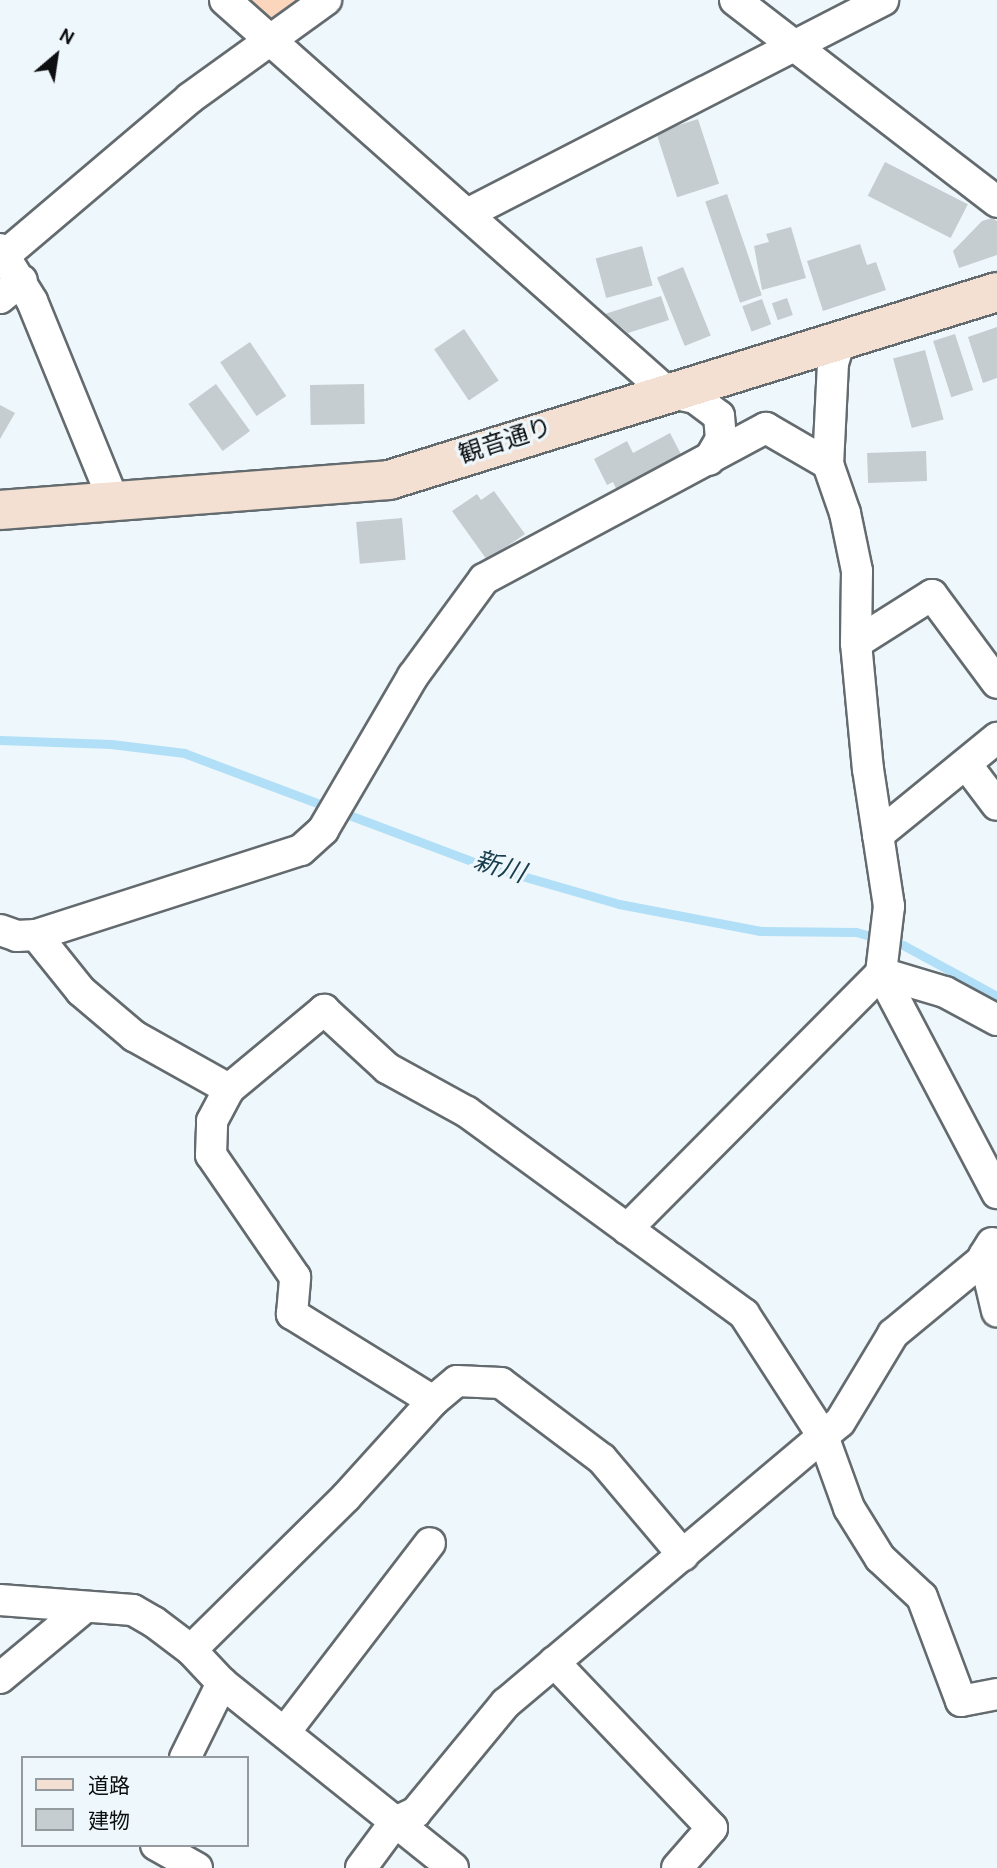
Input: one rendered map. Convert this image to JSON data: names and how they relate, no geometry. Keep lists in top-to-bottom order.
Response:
{
  "streets": {
    "street": ["観音通り"]
  },
  "water": ["新川"],
  "legend": ["道路", "建物"],
  "north": "top right"
}
